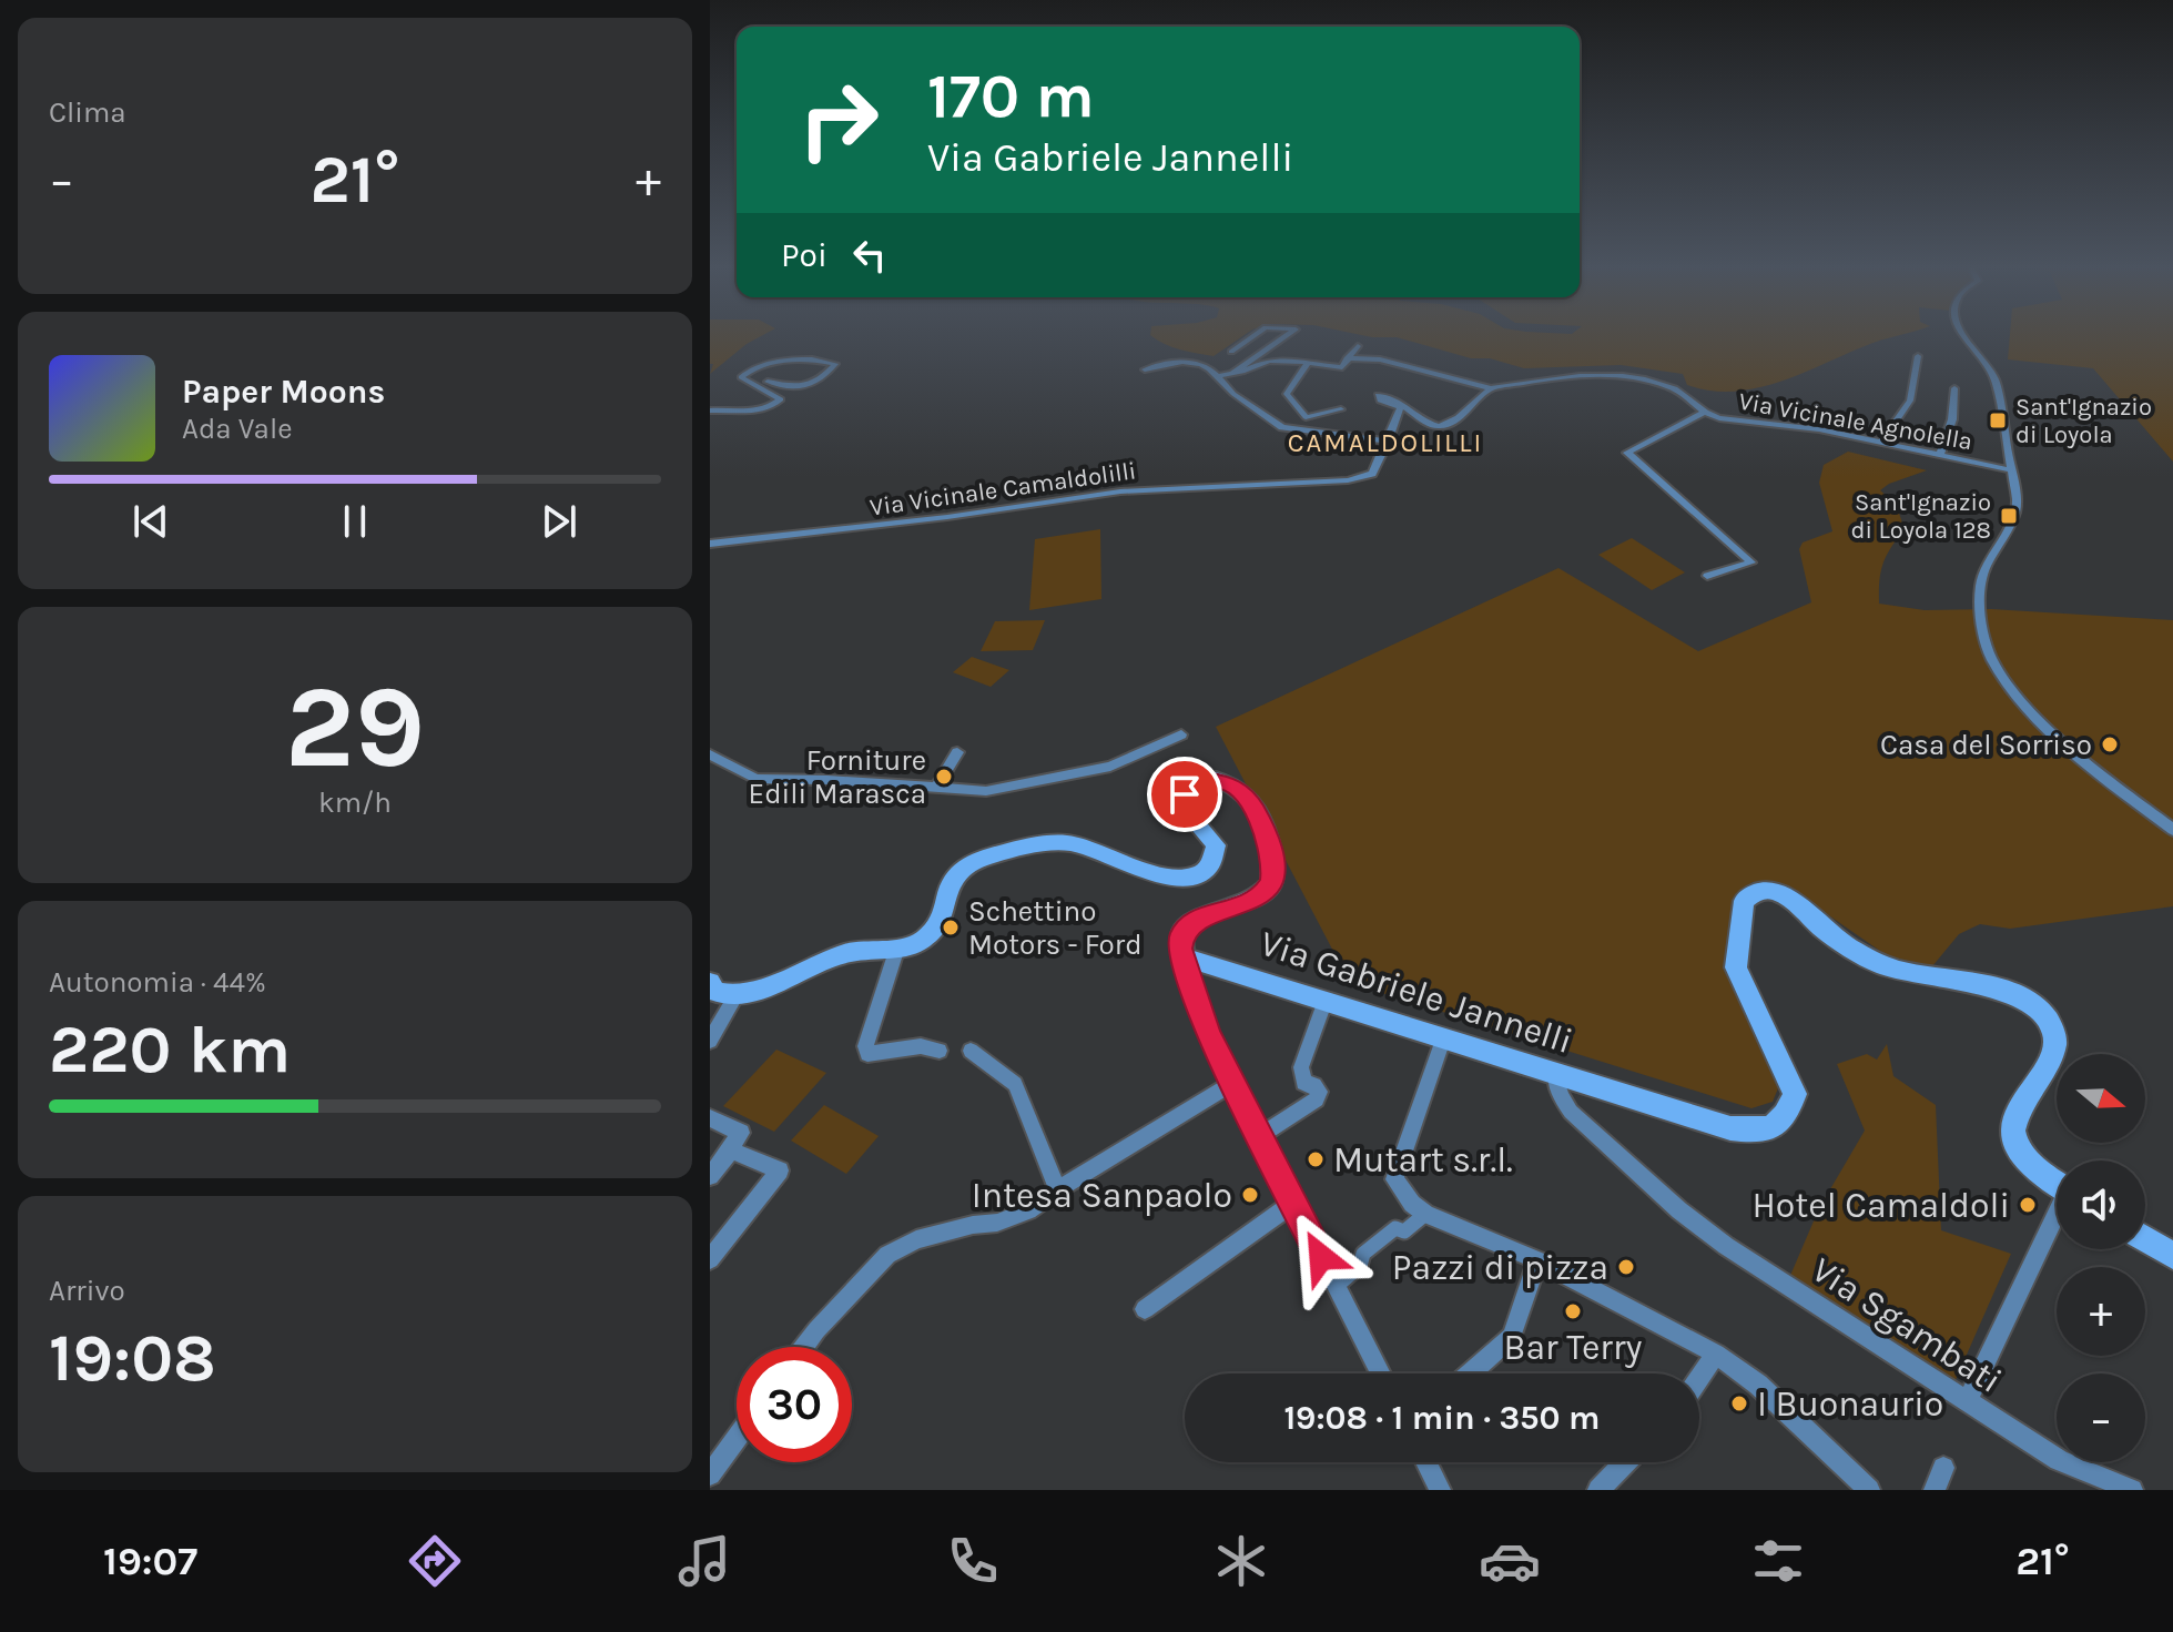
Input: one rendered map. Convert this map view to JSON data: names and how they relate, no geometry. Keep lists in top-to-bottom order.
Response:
{
  "streets": {
    "main road": ["Via Gabriele Jannelli"],
    "street": ["Via Vicinale Agnolella", "Via Vicinale Camaldolilli", "Via Sgambati"]
  },
  "crossings": [
    ["Via Gabriele Jannelli", "Via Sgambati"]
  ],
  "districts": ["CAMALDOLILLI"],
  "places": {
    "transit": ["Sant'Ignazio di Loyola", "Sant'Ignazio di Loyola 128"],
    "other": [
      "Casa del Sorriso",
      "Forniture Edili Marasca",
      "Schettino Motors - Ford",
      "Mutart s.r.l.",
      "Intesa Sanpaolo",
      "Hotel Camaldoli",
      "Pazzi di pizza",
      "Bar Terry",
      "I Buonaurio"
    ]
  },
  "north": "right",
  "page": {
    "tile": [
      "Clima",
      ["29", "km/h"],
      ["Autonomia · 44%", "220 km"],
      ["Arrivo", "19:08"]
    ],
    "turn": ["170 m", "Via Gabriele Jannelli"],
    "heat": ["−", "21°", "+"],
    "then": "Poi",
    "song": ["Paper Moons", "Ada Vale"],
    "map_buttons": ["+", "−"],
    "limit": "30",
    "trip": "19:08 · 1 min · 350 m",
    "tabs": ["19:07", "21°"]
  }
}
